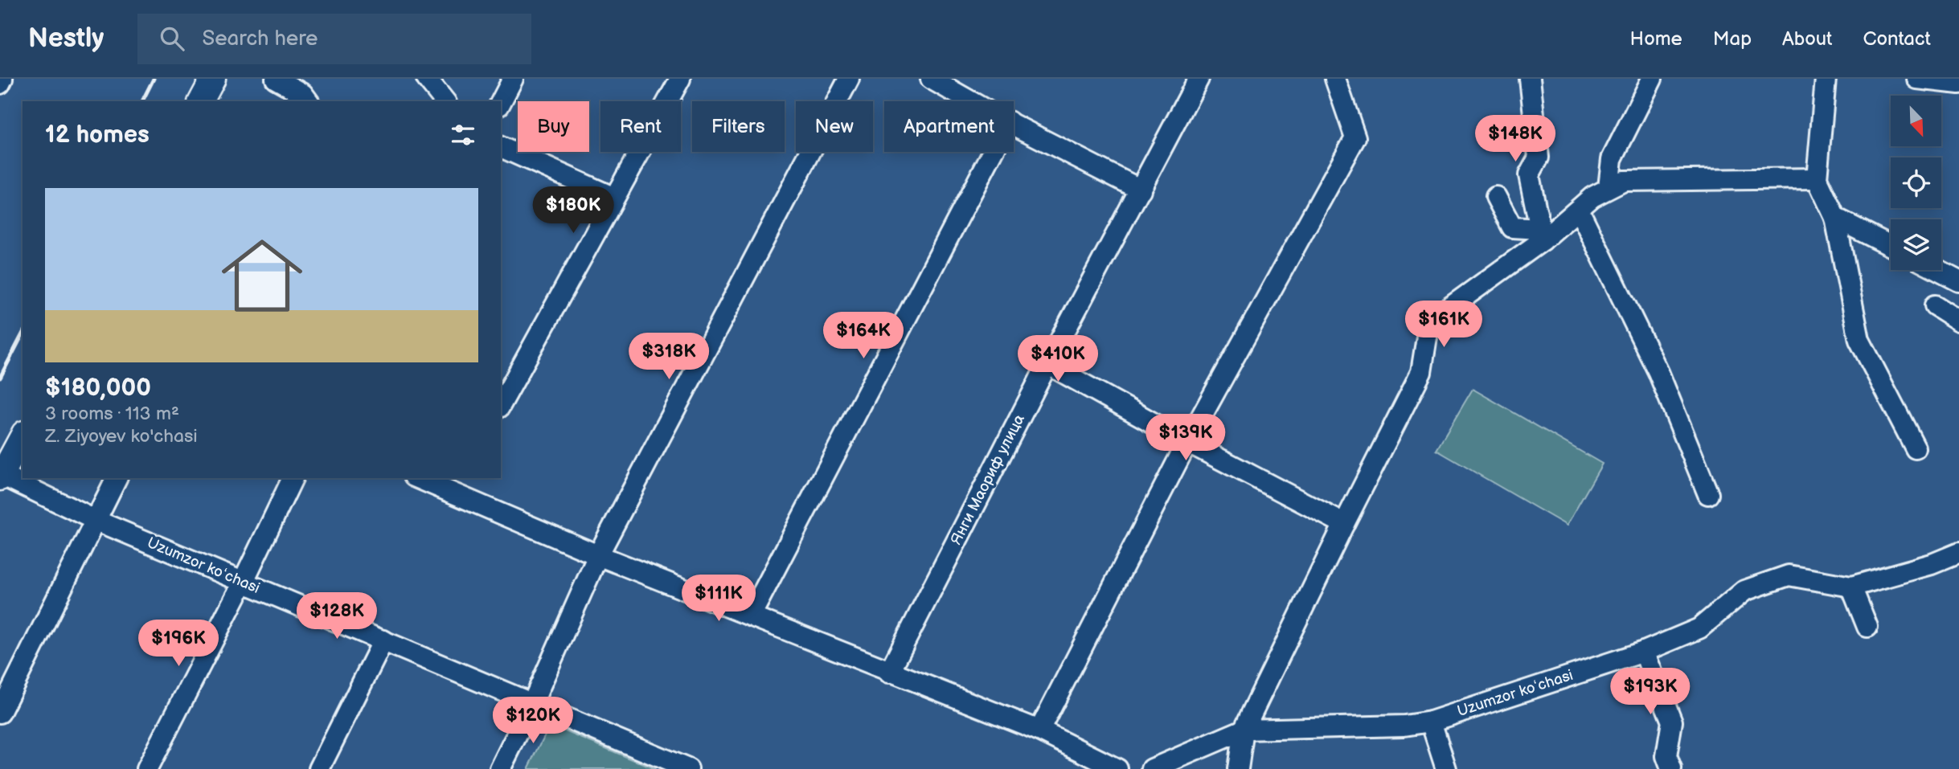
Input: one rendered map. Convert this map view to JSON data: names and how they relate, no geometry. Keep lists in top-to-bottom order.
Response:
{
  "streets": {
    "street": ["Янги Маориф улица", "Uzumzor koʻchasi"]
  },
  "north": "bottom right",
  "page": {
    "header": "Nestly",
    "search": "Search here",
    "nav": [
      "Home",
      "Map",
      "About",
      "Contact"
    ],
    "chip": [
      "Buy",
      "Rent",
      "Filters",
      "New",
      "Apartment"
    ],
    "heading": "12 homes",
    "price": [
      "$148K",
      "$180K",
      "$161K",
      "$164K",
      "$318K",
      "$410K",
      "$139K",
      "$111K",
      "$128K",
      "$196K",
      "$193K",
      "$120K"
    ],
    "list": [
      {
        "name": "$180,000",
        "note": "3 rooms · 113 m² · Z. Ziyoyev ko'chasi"
      }
    ]
  }
}
